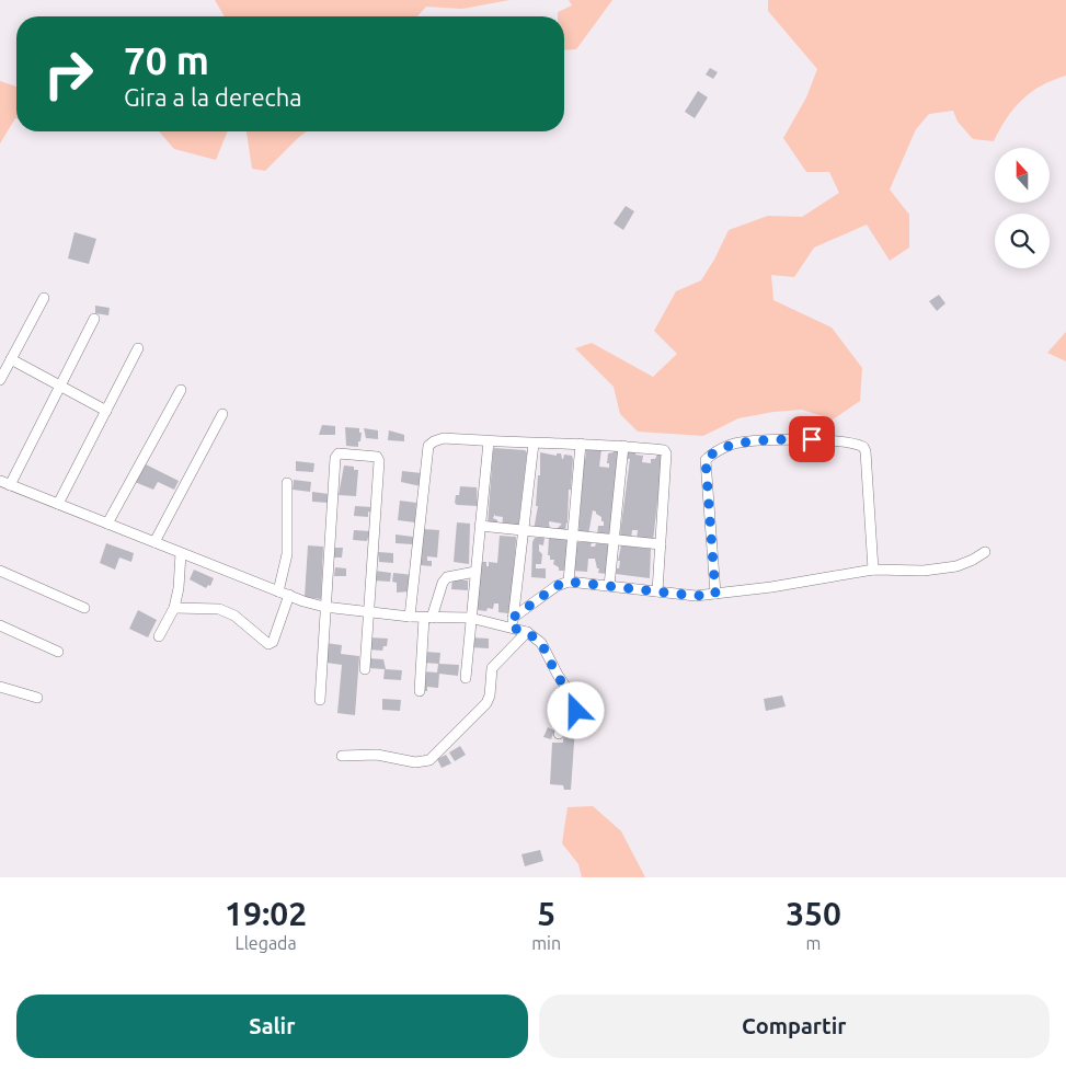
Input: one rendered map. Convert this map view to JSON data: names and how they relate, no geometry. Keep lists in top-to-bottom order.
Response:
{
  "north": "top",
  "page": {
    "turn": ["70 m", "Gira a la derecha"],
    "eta": [
      "19:02",
      "Llegada",
      "5",
      "min",
      "350",
      "m"
    ],
    "buttons": ["Salir", "Compartir"]
  }
}
